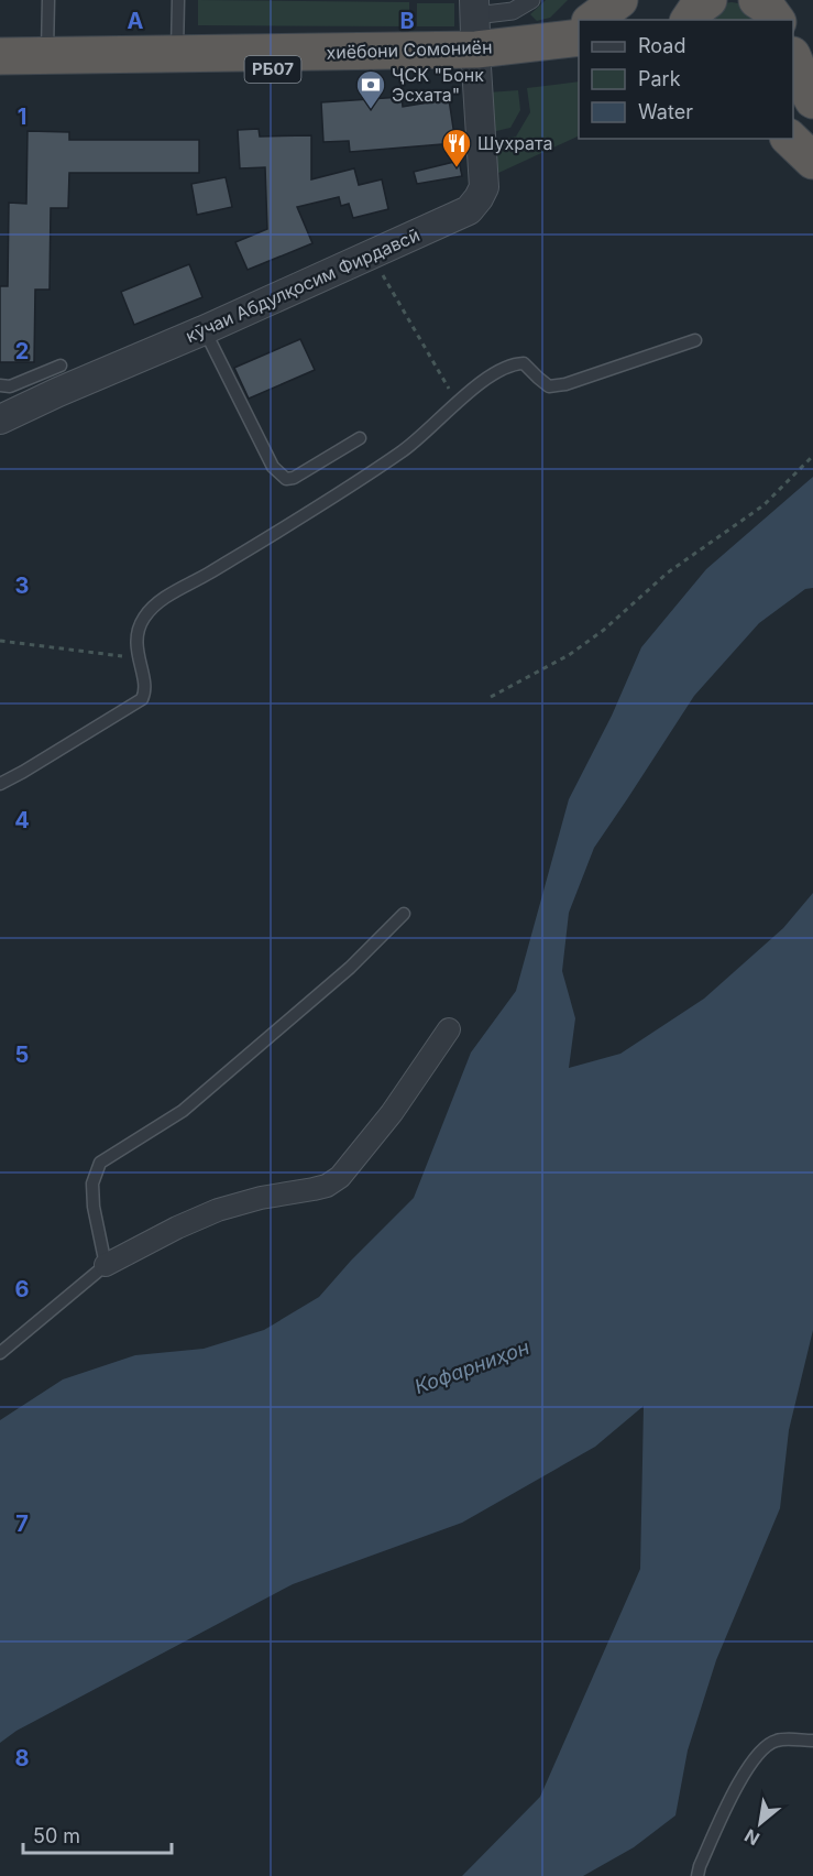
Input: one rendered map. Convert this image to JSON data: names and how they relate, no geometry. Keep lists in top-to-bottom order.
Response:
{
  "streets": {
    "highway": ["хиёбони Сомониён", "РБ07"],
    "street": ["кӯчаи Абдулқосим Фирдавсӣ"]
  },
  "crossings": [
    ["хиёбони Сомониён", "кӯчаи Абдулқосим Фирдавсӣ"]
  ],
  "water": ["Кофарниҳон"],
  "places": {
    "bank": ["ҶСК \"Бонк Эсхата\""],
    "restaurant": ["Шухрата"]
  },
  "legend": ["Road", "Park", "Water"],
  "scale_bar": "50 m",
  "north": "bottom left",
  "grid": {
    "columns": ["A", "B"],
    "rows": [
      "1",
      "2",
      "3",
      "4",
      "5",
      "6",
      "7",
      "8"
    ]
  }
}
